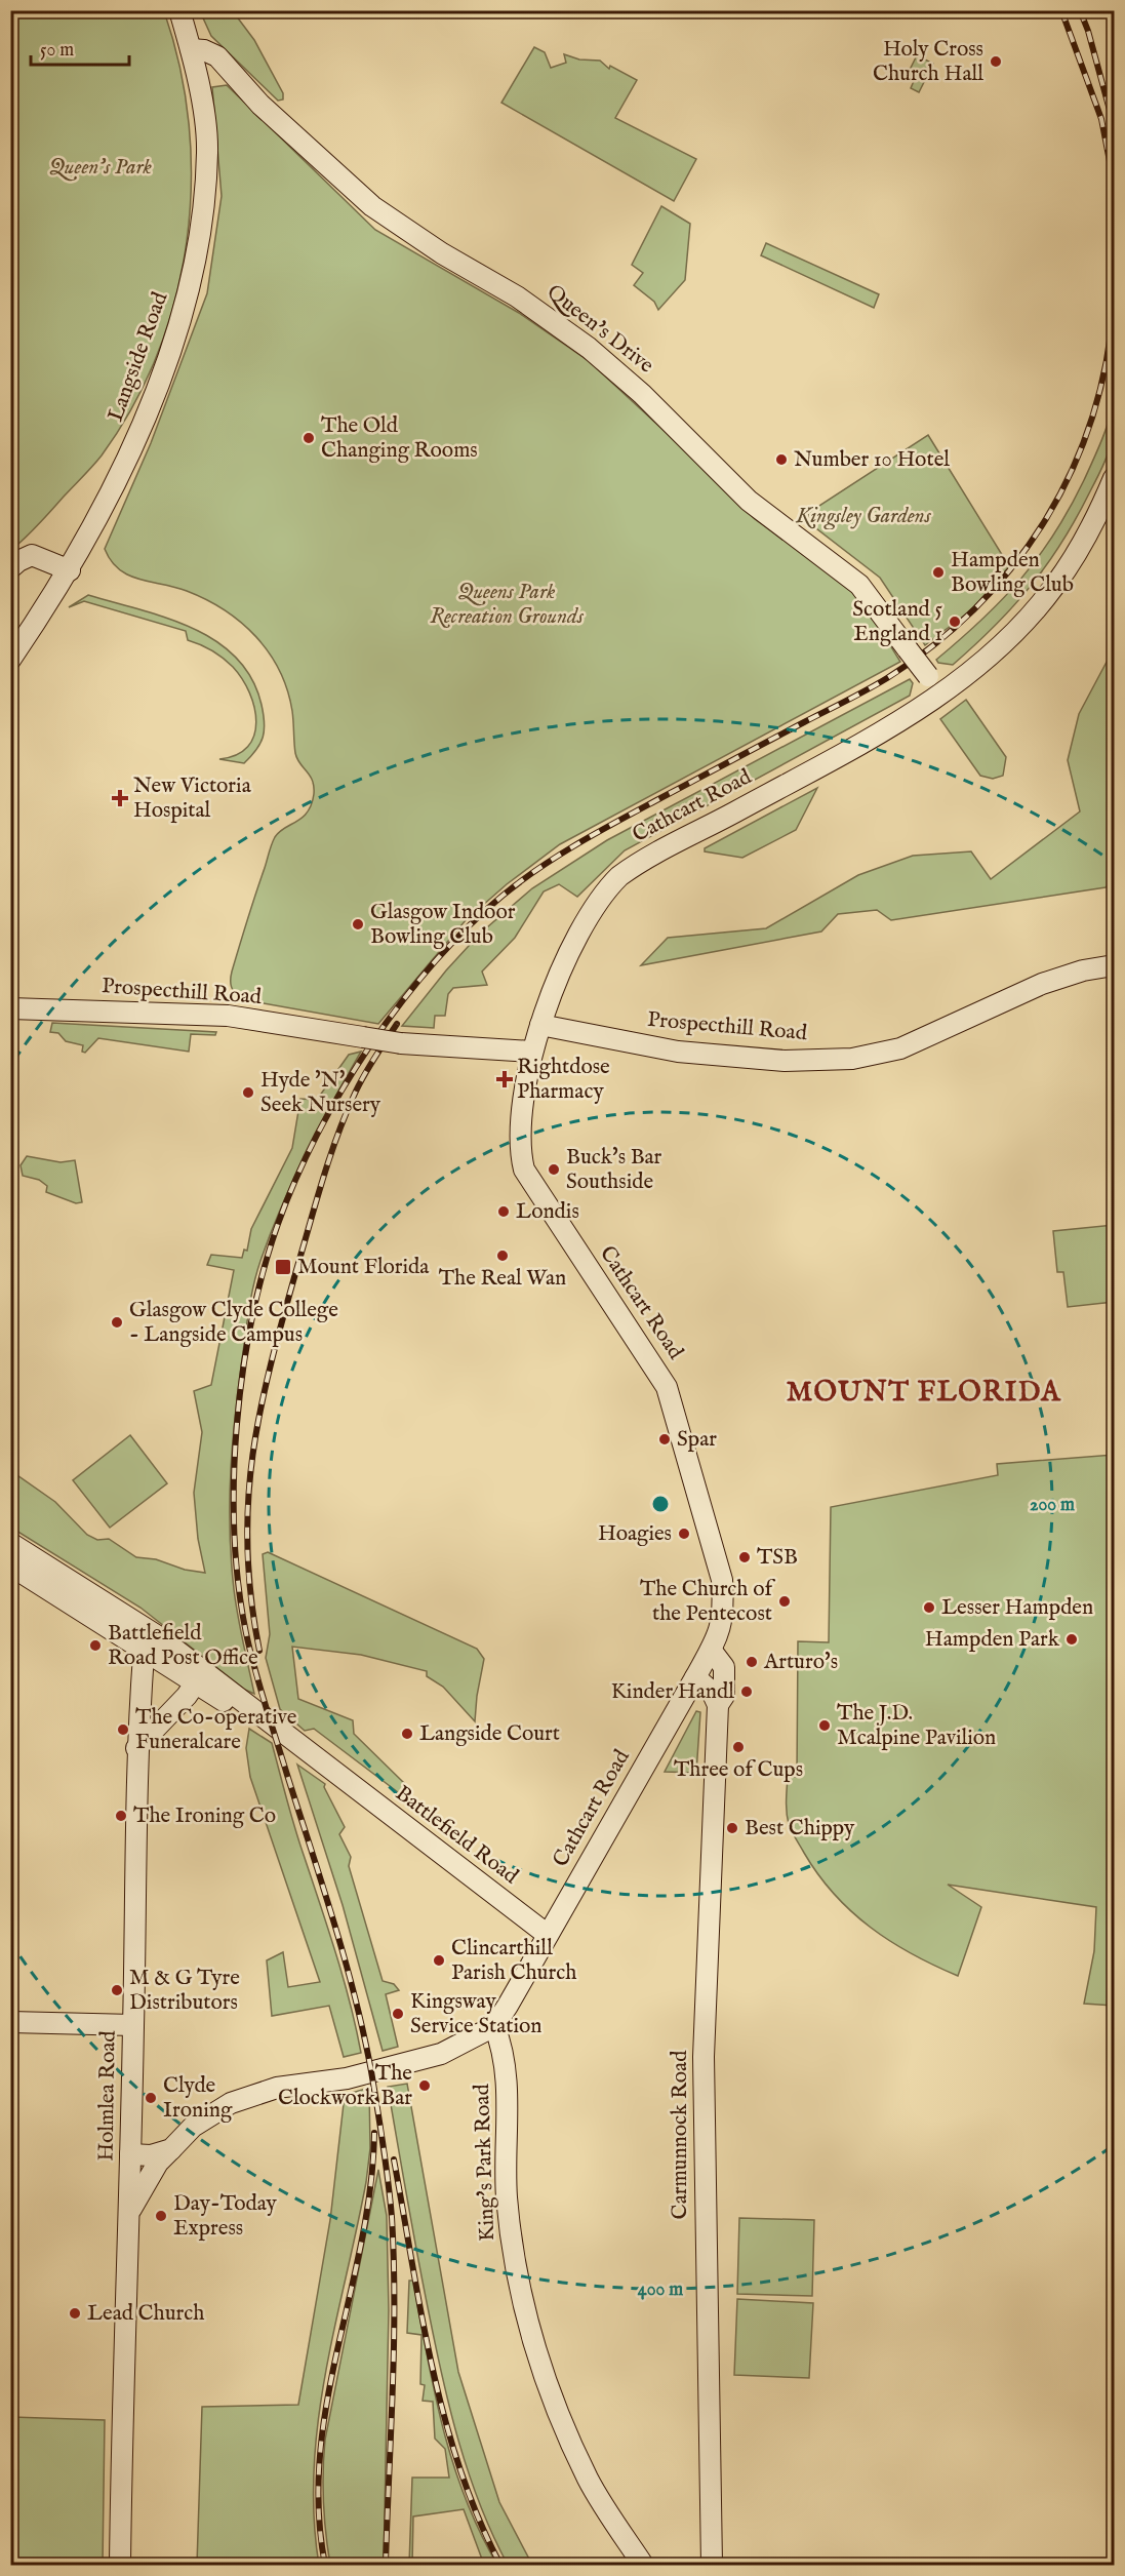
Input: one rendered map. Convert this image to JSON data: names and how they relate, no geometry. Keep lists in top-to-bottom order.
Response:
{
  "streets": {
    "street": [
      "Queen's Drive",
      "Langside Road",
      "Cathcart Road",
      "Prospecthill Road",
      "Battlefield Road",
      "Holmlea Road",
      "Carmunnock Road",
      "King's Park Road"
    ]
  },
  "crossings": [
    ["Queen's Drive", "Langside Road"],
    ["Queen's Drive", "Cathcart Road"],
    ["Cathcart Road", "Prospecthill Road"],
    ["Cathcart Road", "Battlefield Road"],
    ["Cathcart Road", "Carmunnock Road"],
    ["Cathcart Road", "King's Park Road"],
    ["Battlefield Road", "Holmlea Road"]
  ],
  "districts": ["MOUNT FLORIDA"],
  "parks": ["Queen's Park", "Kingsley Gardens", "Queens Park Recreation Grounds"],
  "places": {
    "other": [
      "Holy Cross Church Hall",
      "The Old Changing Rooms",
      "Number 10 Hotel",
      "Hampden Bowling Club",
      "Scotland 5 England 1",
      "Glasgow Indoor Bowling Club",
      "Hyde 'N' Seek Nursery",
      "Buck's Bar Southside",
      "Londis",
      "The Real Wan",
      "Glasgow Clyde College - Langside Campus",
      "Spar",
      "Hoagies",
      "TSB",
      "The Church of the Pentecost",
      "Lesser Hampden",
      "Hampden Park",
      "Battlefield Road Post Office",
      "Arturo's",
      "Kinder Handl",
      "The J.D. Mcalpine Pavilion",
      "The Co-operative Funeralcare",
      "Langside Court",
      "Three of Cups",
      "The Ironing Co",
      "Best Chippy",
      "Clincarthill Parish Church",
      "M & G Tyre Distributors",
      "Kingsway Service Station",
      "The Clockwork Bar",
      "Clyde Ironing",
      "Day-Today Express",
      "Lead Church"
    ],
    "health": ["New Victoria Hospital", "Rightdose Pharmacy"],
    "transit": ["Mount Florida"]
  },
  "scale_bar": "50 m",
  "rings": ["200 m", "400 m"]
}
